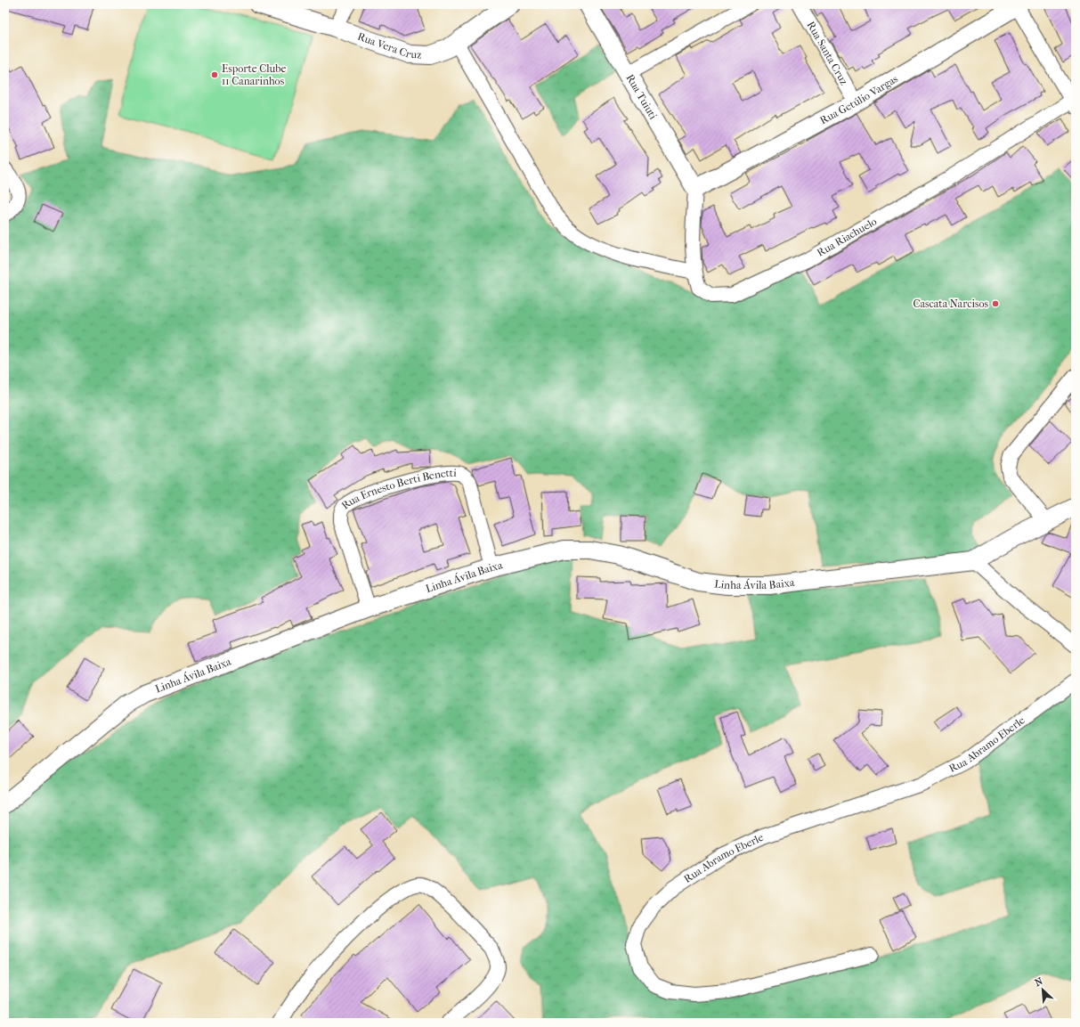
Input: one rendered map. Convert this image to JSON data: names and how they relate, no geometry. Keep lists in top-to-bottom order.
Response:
{
  "streets": {
    "street": [
      "Rua Vera Cruz",
      "Rua Santa Cruz",
      "Rua Tuiuti",
      "Rua Getúlio Vargas",
      "Rua Riachuelo",
      "Rua Ernesto Berti Benetti",
      "Linha Ávila Baixa",
      "Rua Abramo Eberle"
    ]
  },
  "crossings": [
    ["Rua Santa Cruz", "Rua Getúlio Vargas"],
    ["Rua Tuiuti", "Rua Getúlio Vargas"],
    ["Rua Tuiuti", "Rua Riachuelo"],
    ["Rua Getúlio Vargas", "Rua Riachuelo"],
    ["Rua Ernesto Berti Benetti", "Linha Ávila Baixa"]
  ],
  "places": ["Esporte Clube 11 Canarinhos", "Cascata Narcisos"],
  "north": "top left"
}
